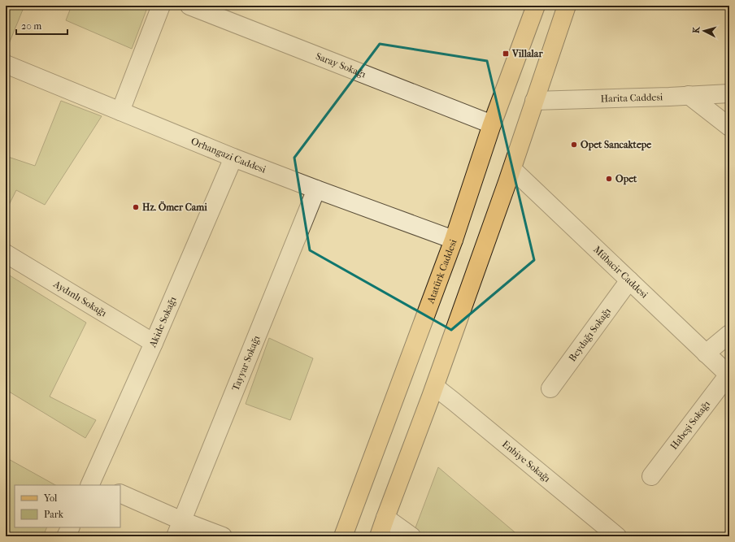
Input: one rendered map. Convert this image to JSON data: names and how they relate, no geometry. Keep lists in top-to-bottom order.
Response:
{
  "streets": {
    "main road": ["Atatürk Caddesi"],
    "street": [
      "Saray Sokağı",
      "Harita Caddesi",
      "Orhangazi Caddesi",
      "Mübacir Caddesi",
      "Aydınlı Sokağı",
      "Akide Sokağı",
      "Beydağı Sokağı",
      "Tayyar Sokağı",
      "Habeşi Sokağı",
      "Enbiye Sokağı"
    ]
  },
  "crossings": [
    ["Saray Sokağı", "Atatürk Caddesi"],
    ["Orhangazi Caddesi", "Atatürk Caddesi"],
    ["Orhangazi Caddesi", "Akide Sokağı"],
    ["Orhangazi Caddesi", "Tayyar Sokağı"],
    ["Mübacir Caddesi", "Beydağı Sokağı"],
    ["Mübacir Caddesi", "Habeşi Sokağı"],
    ["Aydınlı Sokağı", "Akide Sokağı"]
  ],
  "places": {
    "transit": ["Villalar"],
    "other": ["Opet Sancaktepe", "Opet", "Hz. Ömer Cami"]
  },
  "legend": ["Yol", "Park"],
  "scale_bar": "20 m",
  "north": "left"
}
